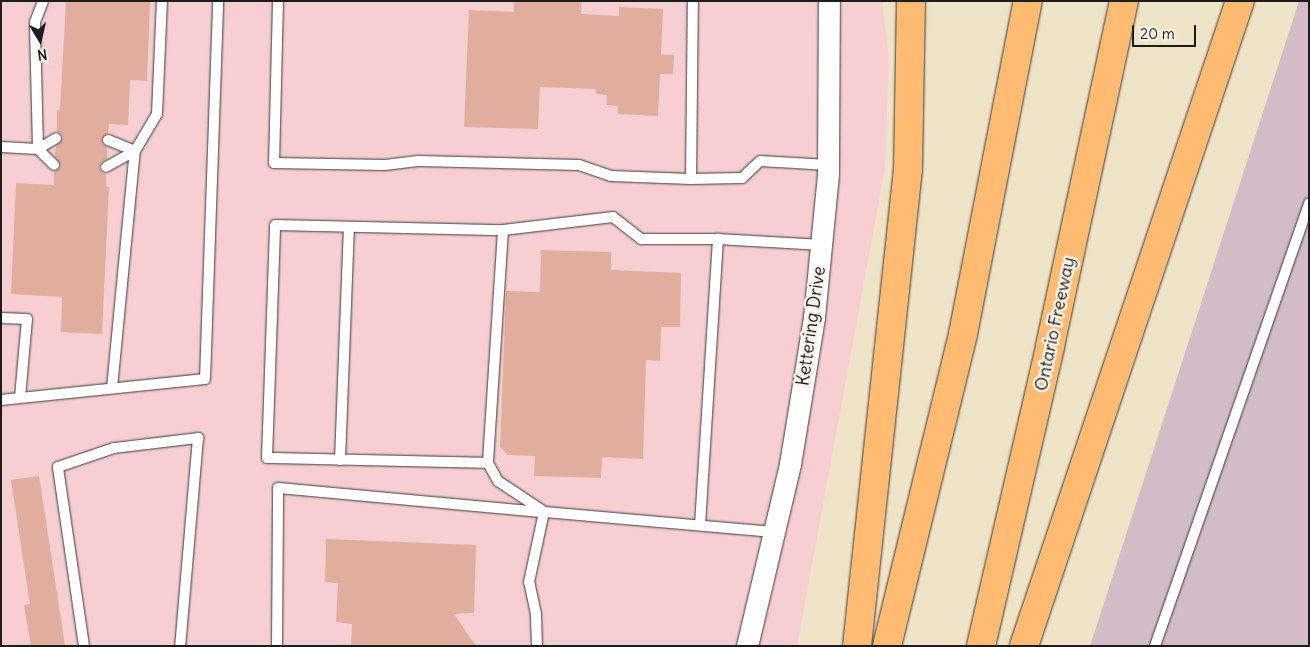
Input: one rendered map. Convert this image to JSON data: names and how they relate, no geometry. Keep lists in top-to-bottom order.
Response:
{
  "streets": {
    "highway": ["Ontario Freeway"],
    "street": ["Kettering Drive"]
  },
  "scale_bar": "20 m",
  "north": "bottom"
}
